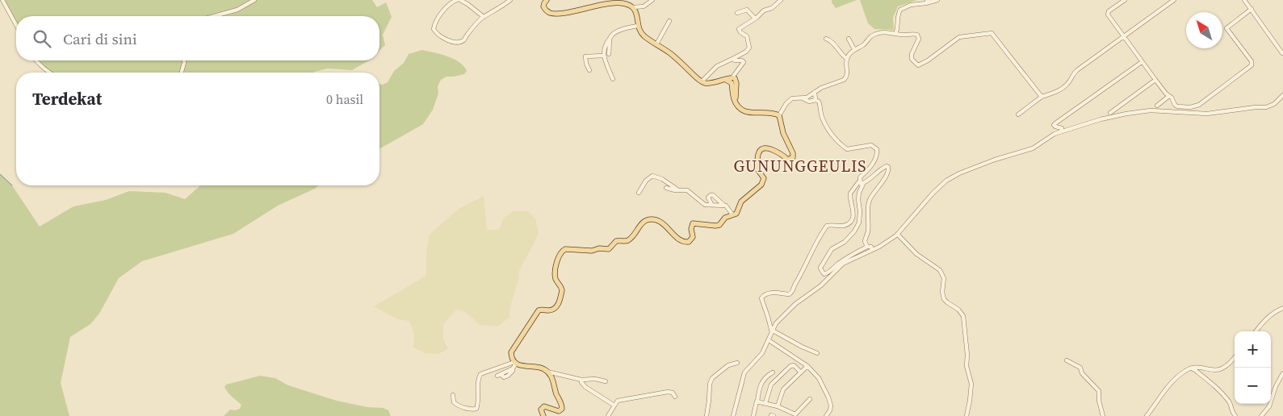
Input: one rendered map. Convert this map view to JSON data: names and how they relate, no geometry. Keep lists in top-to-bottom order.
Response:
{
  "districts": ["GUNUNGGEULIS"],
  "north": "top left",
  "page": {
    "search": "Cari di sini",
    "heading": ["Terdekat", "0 hasil"],
    "map_buttons": ["+", "−"]
  }
}
